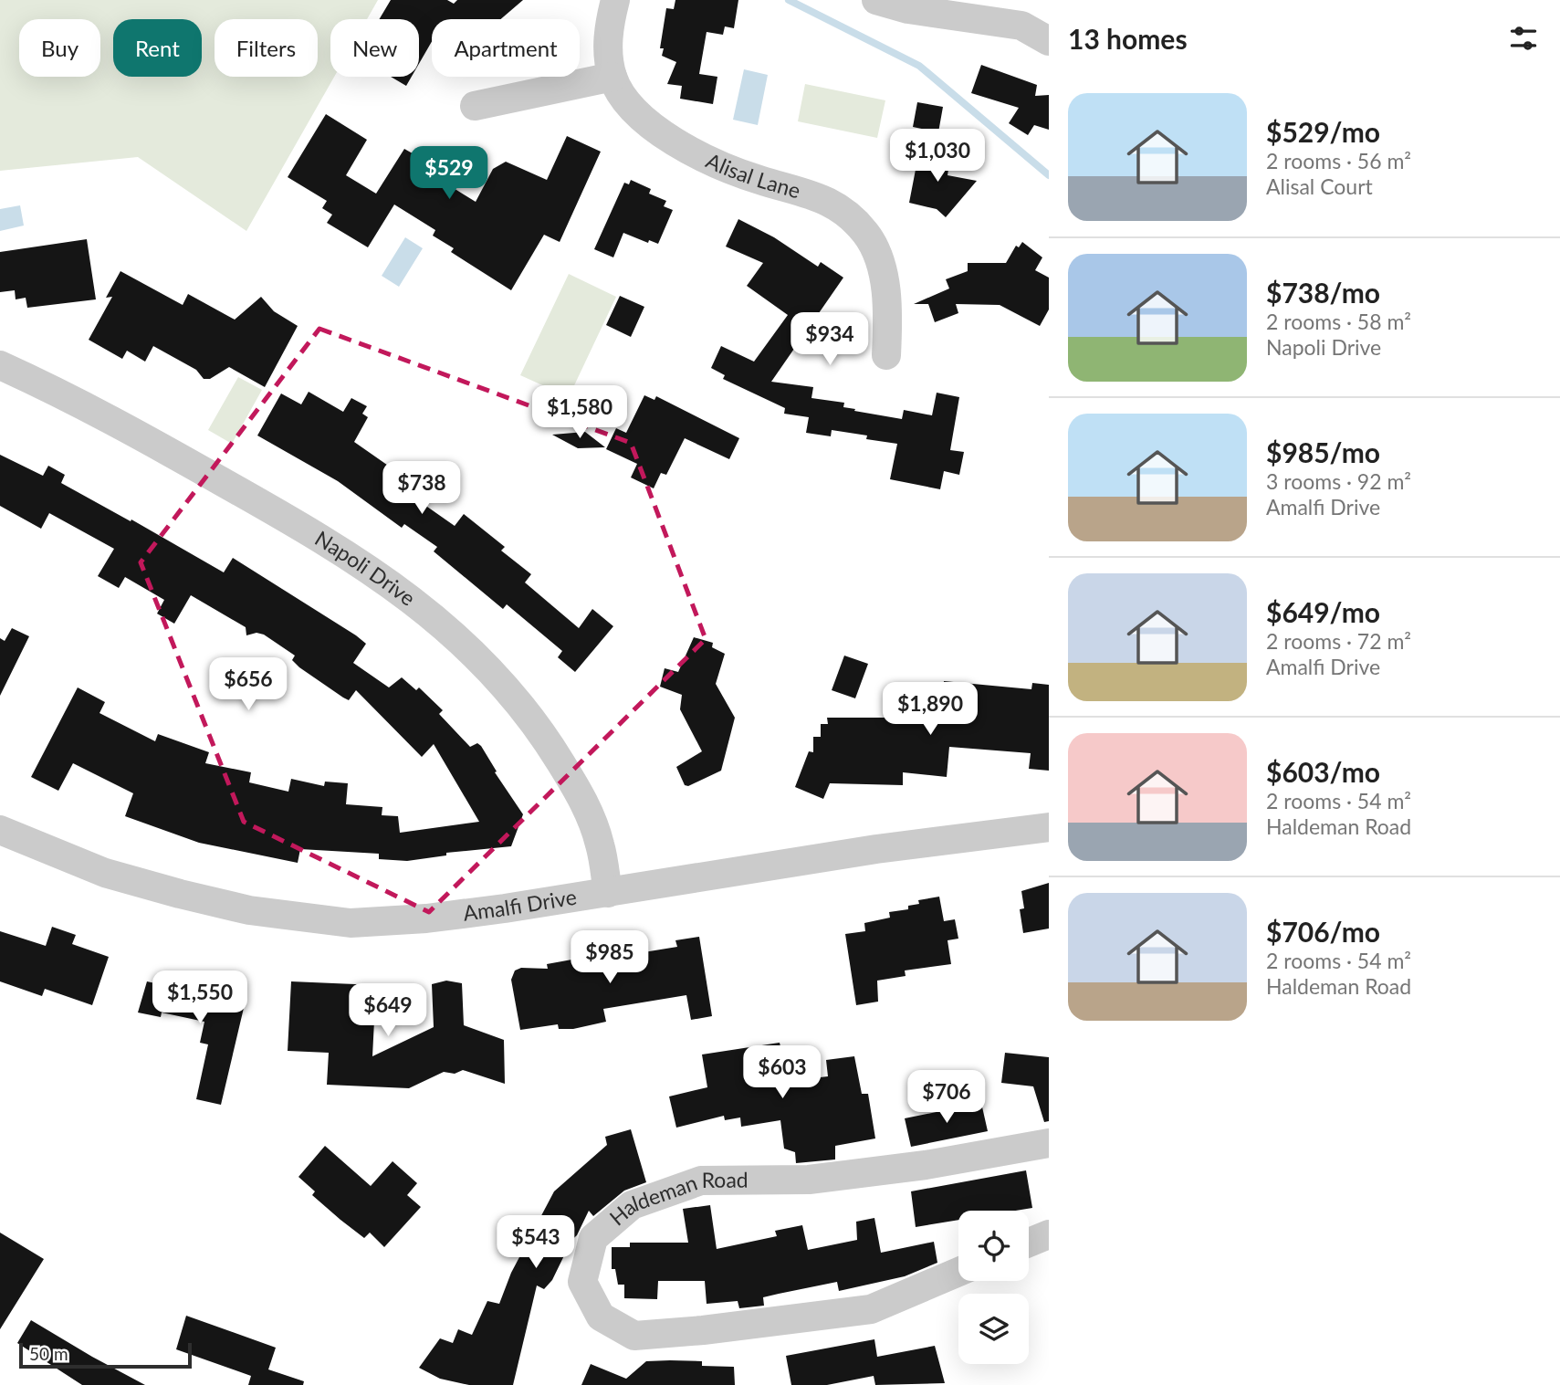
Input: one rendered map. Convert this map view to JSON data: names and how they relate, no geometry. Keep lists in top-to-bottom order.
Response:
{
  "streets": {
    "street": [
      "Alisal Lane",
      "Napoli Drive",
      "Amalfi Drive",
      "Haldeman Road"
    ]
  },
  "crossings": [
    ["Napoli Drive", "Amalfi Drive"]
  ],
  "scale_bar": "50 m",
  "page": {
    "heading": "13 homes",
    "chip": [
      "Buy",
      "Rent",
      "Filters",
      "New",
      "Apartment"
    ],
    "list": [
      {
        "name": "$529/mo",
        "note": "2 rooms · 56 m² · Alisal Court"
      },
      {
        "name": "$738/mo",
        "note": "2 rooms · 58 m² · Napoli Drive"
      },
      {
        "name": "$985/mo",
        "note": "3 rooms · 92 m² · Amalfi Drive"
      },
      {
        "name": "$649/mo",
        "note": "2 rooms · 72 m² · Amalfi Drive"
      },
      {
        "name": "$603/mo",
        "note": "2 rooms · 54 m² · Haldeman Road"
      },
      {
        "name": "$706/mo",
        "note": "2 rooms · 54 m² · Haldeman Road"
      }
    ],
    "price": [
      "$1,030",
      "$529",
      "$934",
      "$1,580",
      "$738",
      "$656",
      "$1,890",
      "$985",
      "$1,550",
      "$649",
      "$603",
      "$706",
      "$543"
    ],
    "scale": "50 m"
  }
}
